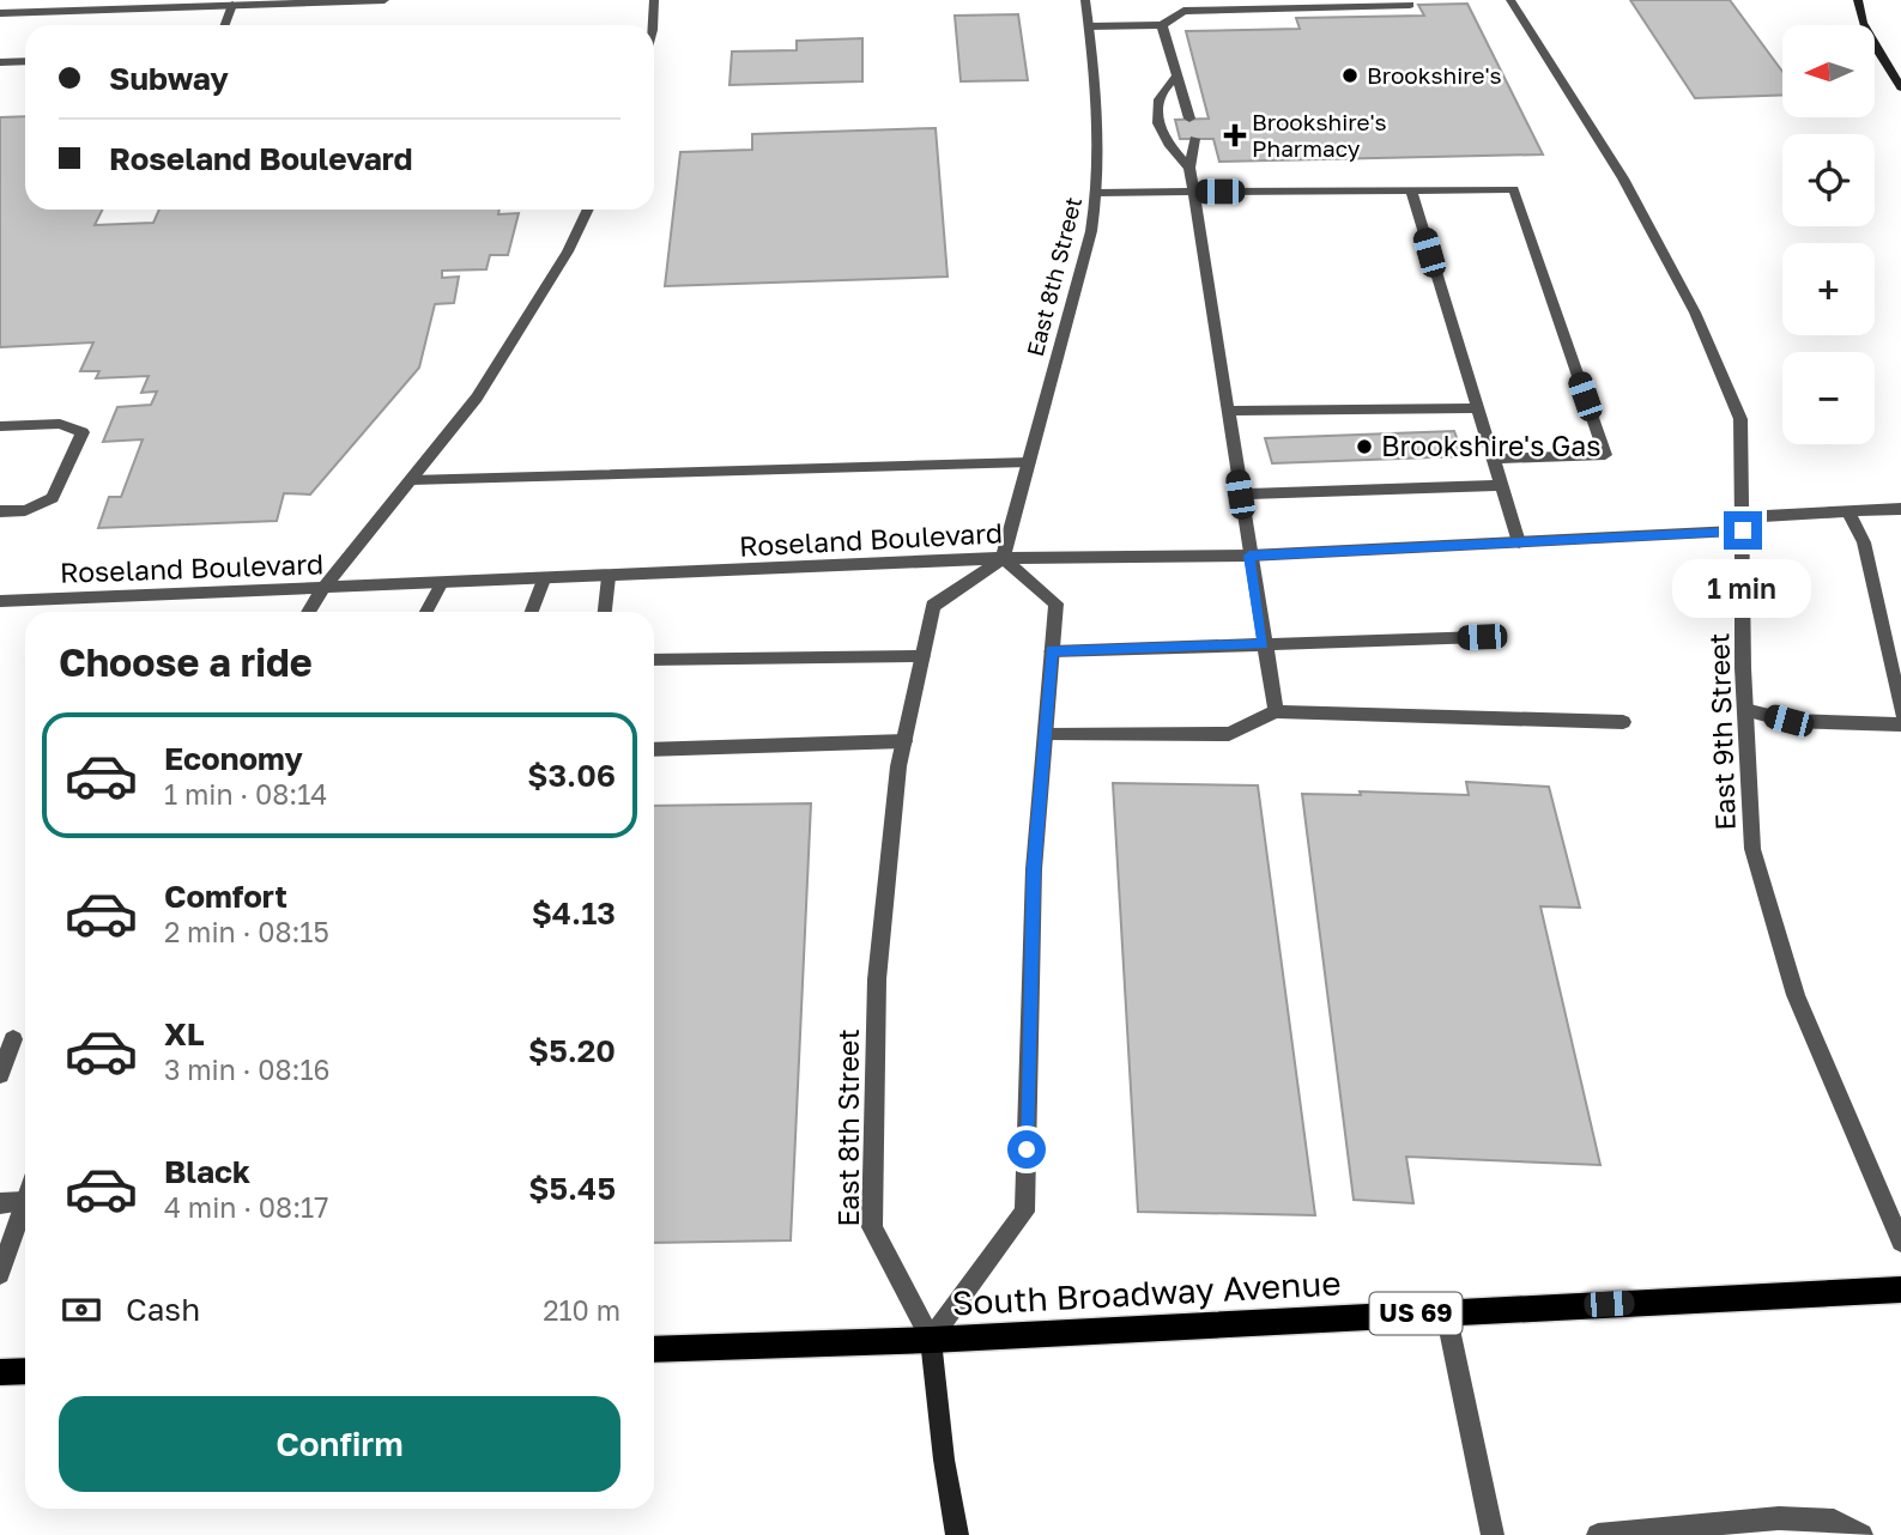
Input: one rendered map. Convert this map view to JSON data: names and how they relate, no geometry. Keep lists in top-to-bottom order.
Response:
{
  "streets": {
    "main road": ["South Broadway Avenue", "US 69"],
    "street": ["East 8th Street", "Roseland Boulevard", "East 9th Street"]
  },
  "crossings": [
    ["East 8th Street", "Roseland Boulevard"],
    ["East 8th Street", "South Broadway Avenue"],
    ["Roseland Boulevard", "East 9th Street"]
  ],
  "places": {
    "other": ["Brookshire's", "Brookshire's Gas"],
    "health": ["Brookshire's Pharmacy"]
  },
  "north": "left",
  "page": {
    "map_buttons": ["+", "−"],
    "banner": ["Subway", "Roseland Boulevard"],
    "bubble": "1 min",
    "heading": "Choose a ride",
    "list": [
      {
        "name": "Economy",
        "note": "1 min · 08:14",
        "value": "$3.06"
      },
      {
        "name": "Comfort",
        "note": "2 min · 08:15",
        "value": "$4.13"
      },
      {
        "name": "XL",
        "note": "3 min · 08:16",
        "value": "$5.20"
      },
      {
        "name": "Black",
        "note": "4 min · 08:17",
        "value": "$5.45"
      }
    ],
    "pay": ["Cash", "210 m"],
    "buttons": "Confirm"
  }
}
